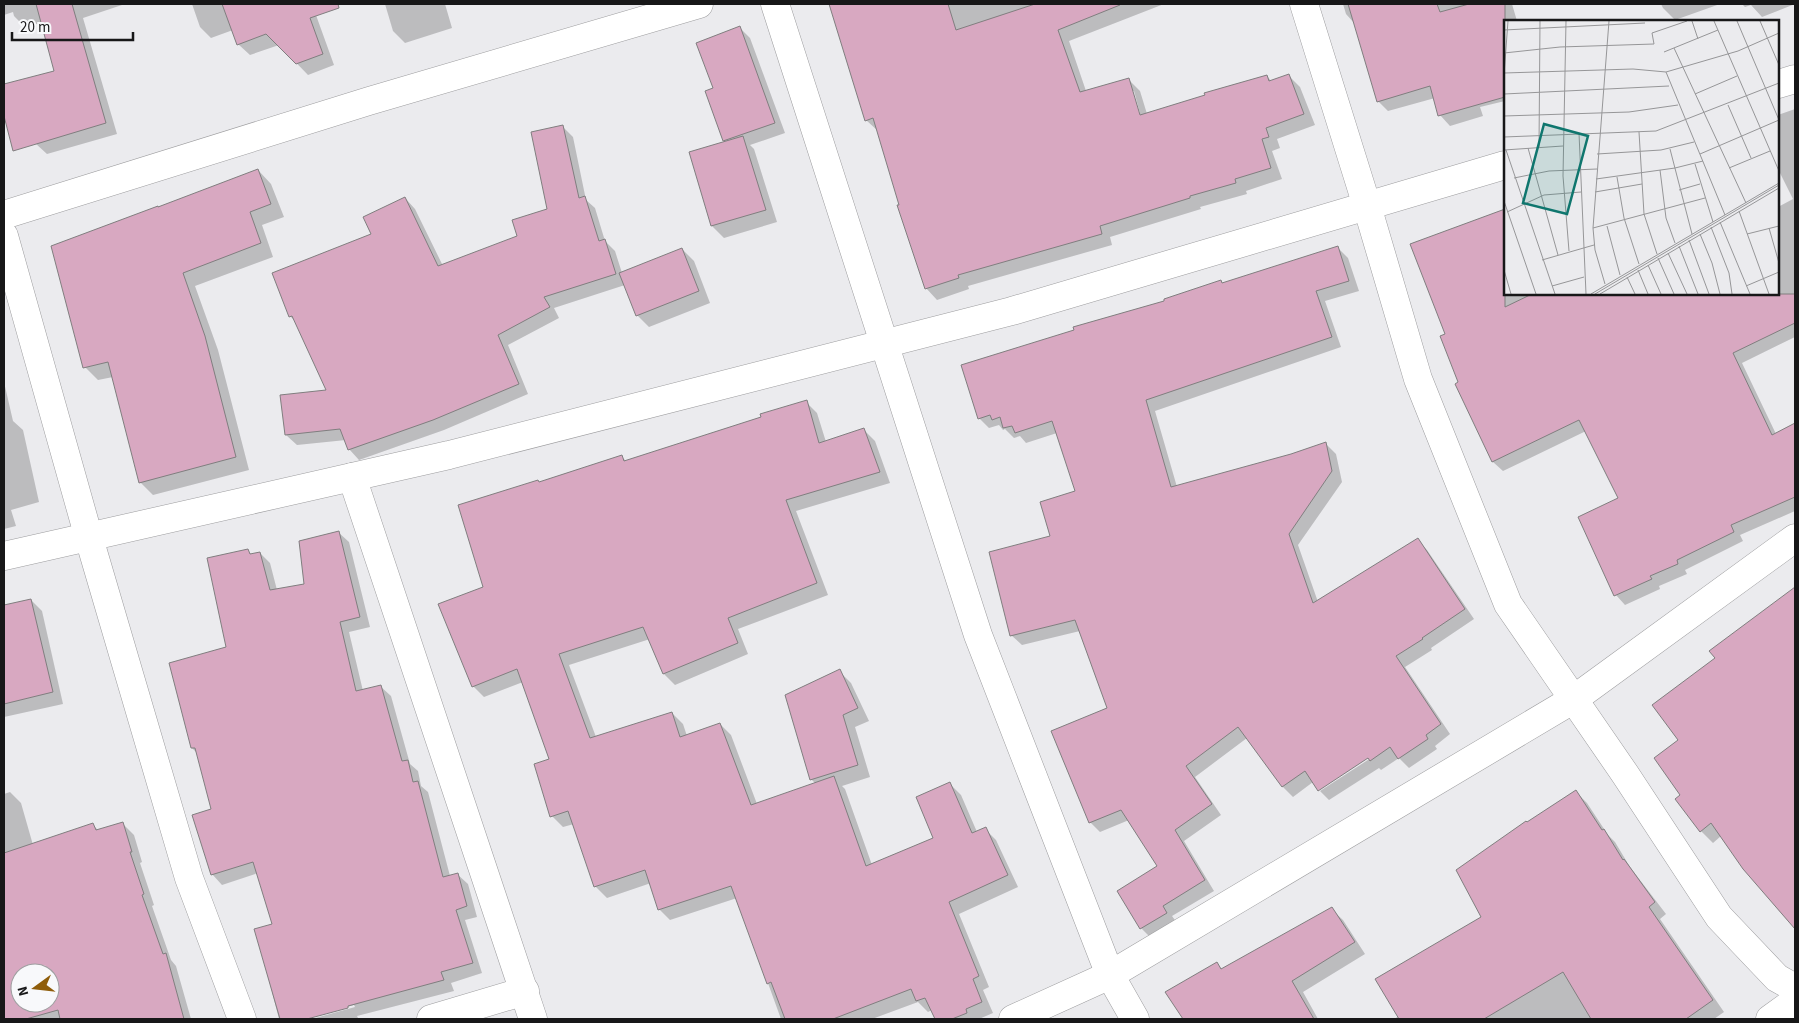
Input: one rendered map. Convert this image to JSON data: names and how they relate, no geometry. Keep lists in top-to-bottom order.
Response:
{
  "scale_bar": "20 m",
  "north": "left"
}
